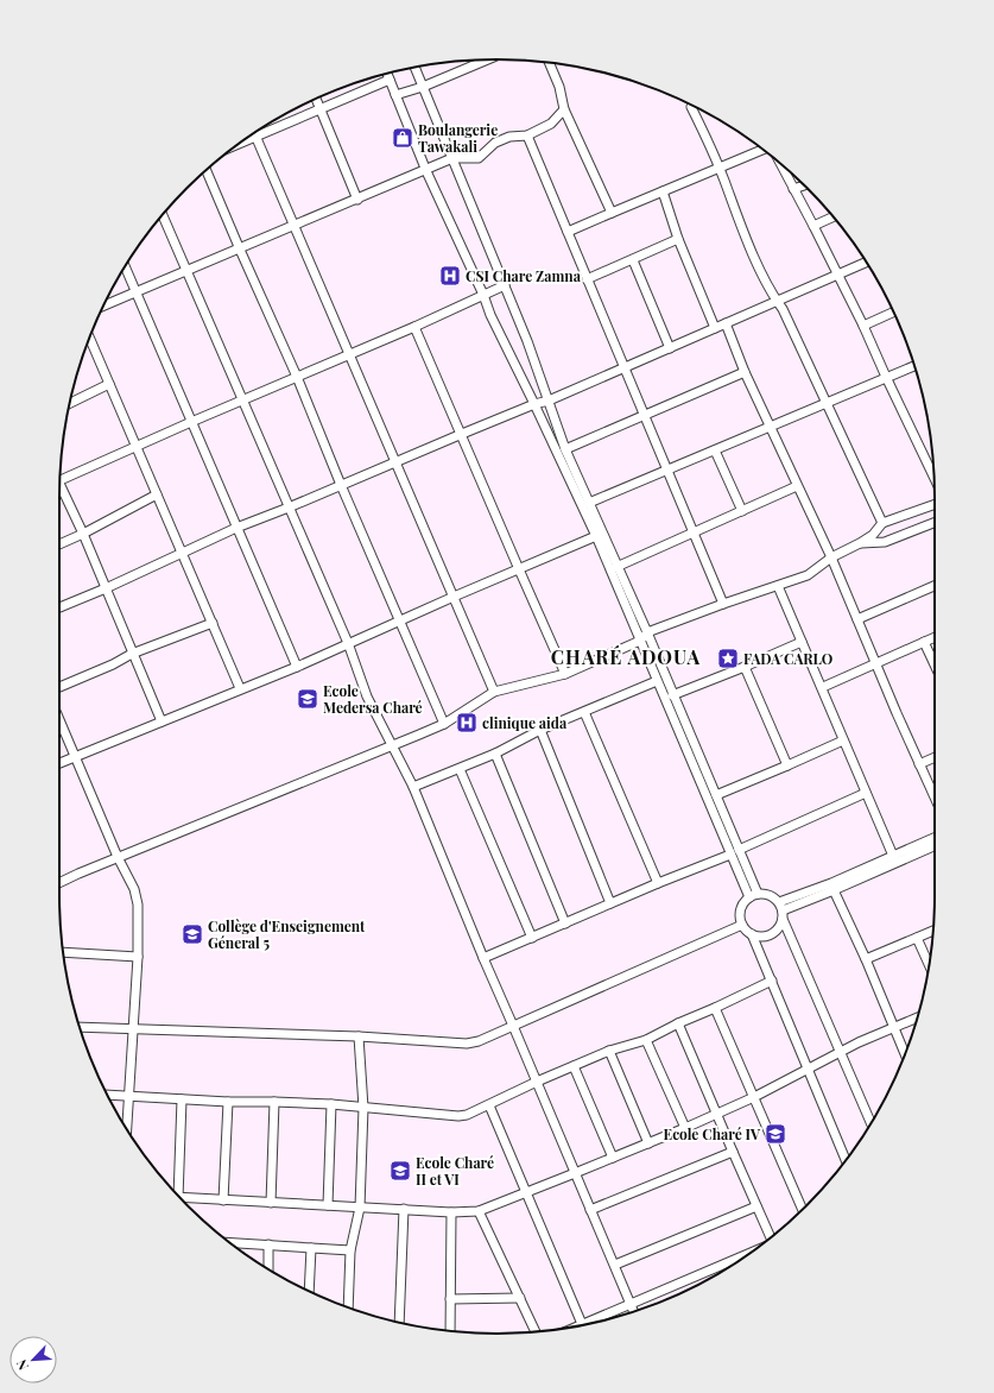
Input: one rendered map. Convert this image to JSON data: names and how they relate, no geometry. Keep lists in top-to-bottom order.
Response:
{
  "districts": ["CHARÉ ADOUA"],
  "places": {
    "shop": ["Boulangerie Tawakali"],
    "hospital": ["CSI Chare Zamna", "clinique aida"],
    "place": ["FADA CARLO"],
    "school or university": [
      "Ecole Medersa Charé",
      "Collège d'Enseignement Géneral 5",
      "Ecole Charé IV",
      "Ecole Charé II et VI"
    ]
  },
  "north": "bottom left"
}
